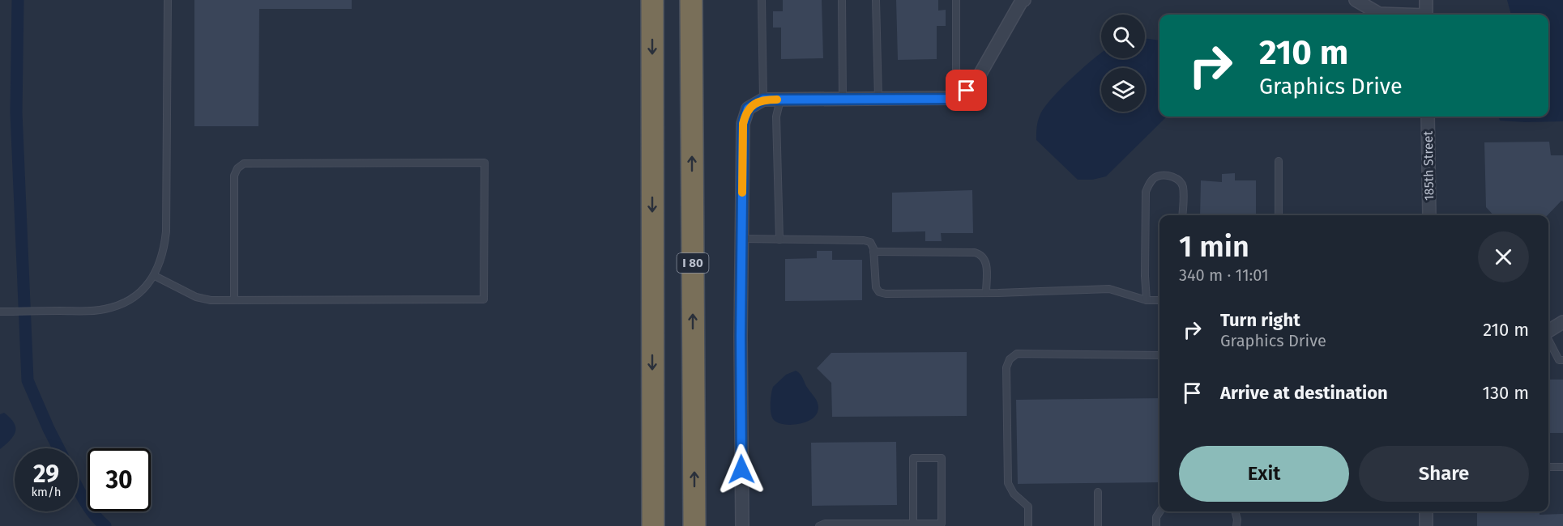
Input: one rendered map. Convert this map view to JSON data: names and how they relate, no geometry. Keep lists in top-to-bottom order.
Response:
{
  "streets": {
    "highway": ["I 80"],
    "street": ["185th Street"]
  },
  "page": {
    "turn": ["210 m", "Graphics Drive"],
    "heading": ["1 min", "340 m · 11:01"],
    "list": [
      {
        "name": "Turn right",
        "note": "Graphics Drive",
        "value": "210 m"
      },
      {
        "name": "Arrive at destination",
        "value": "130 m"
      }
    ],
    "buttons": ["Exit", "Share"],
    "speed": "29 km/h",
    "limit": "30"
  }
}
